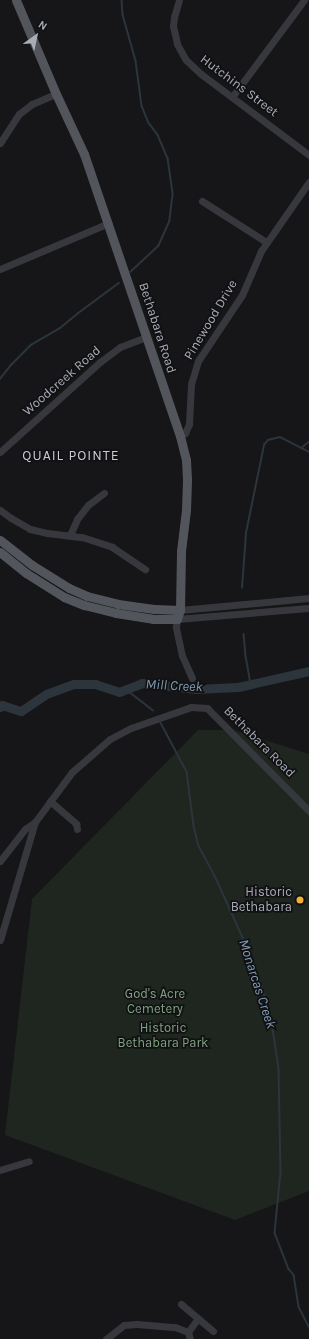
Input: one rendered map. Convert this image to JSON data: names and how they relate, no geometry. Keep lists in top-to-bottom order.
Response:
{
  "streets": {
    "main road": ["Bethabara Road"],
    "street": ["Hutchins Street", "Pinewood Drive", "Woodcreek Road"]
  },
  "crossings": [
    ["Pinewood Drive", "Bethabara Road"],
    ["Bethabara Road", "Woodcreek Road"]
  ],
  "districts": ["QUAIL POINTE"],
  "water": ["Mill Creek", "Monarcas Creek"],
  "parks": ["God's Acre Cemetery", "Historic Bethabara Park"],
  "places": ["Historic Bethabara"],
  "north": "top right"
}
